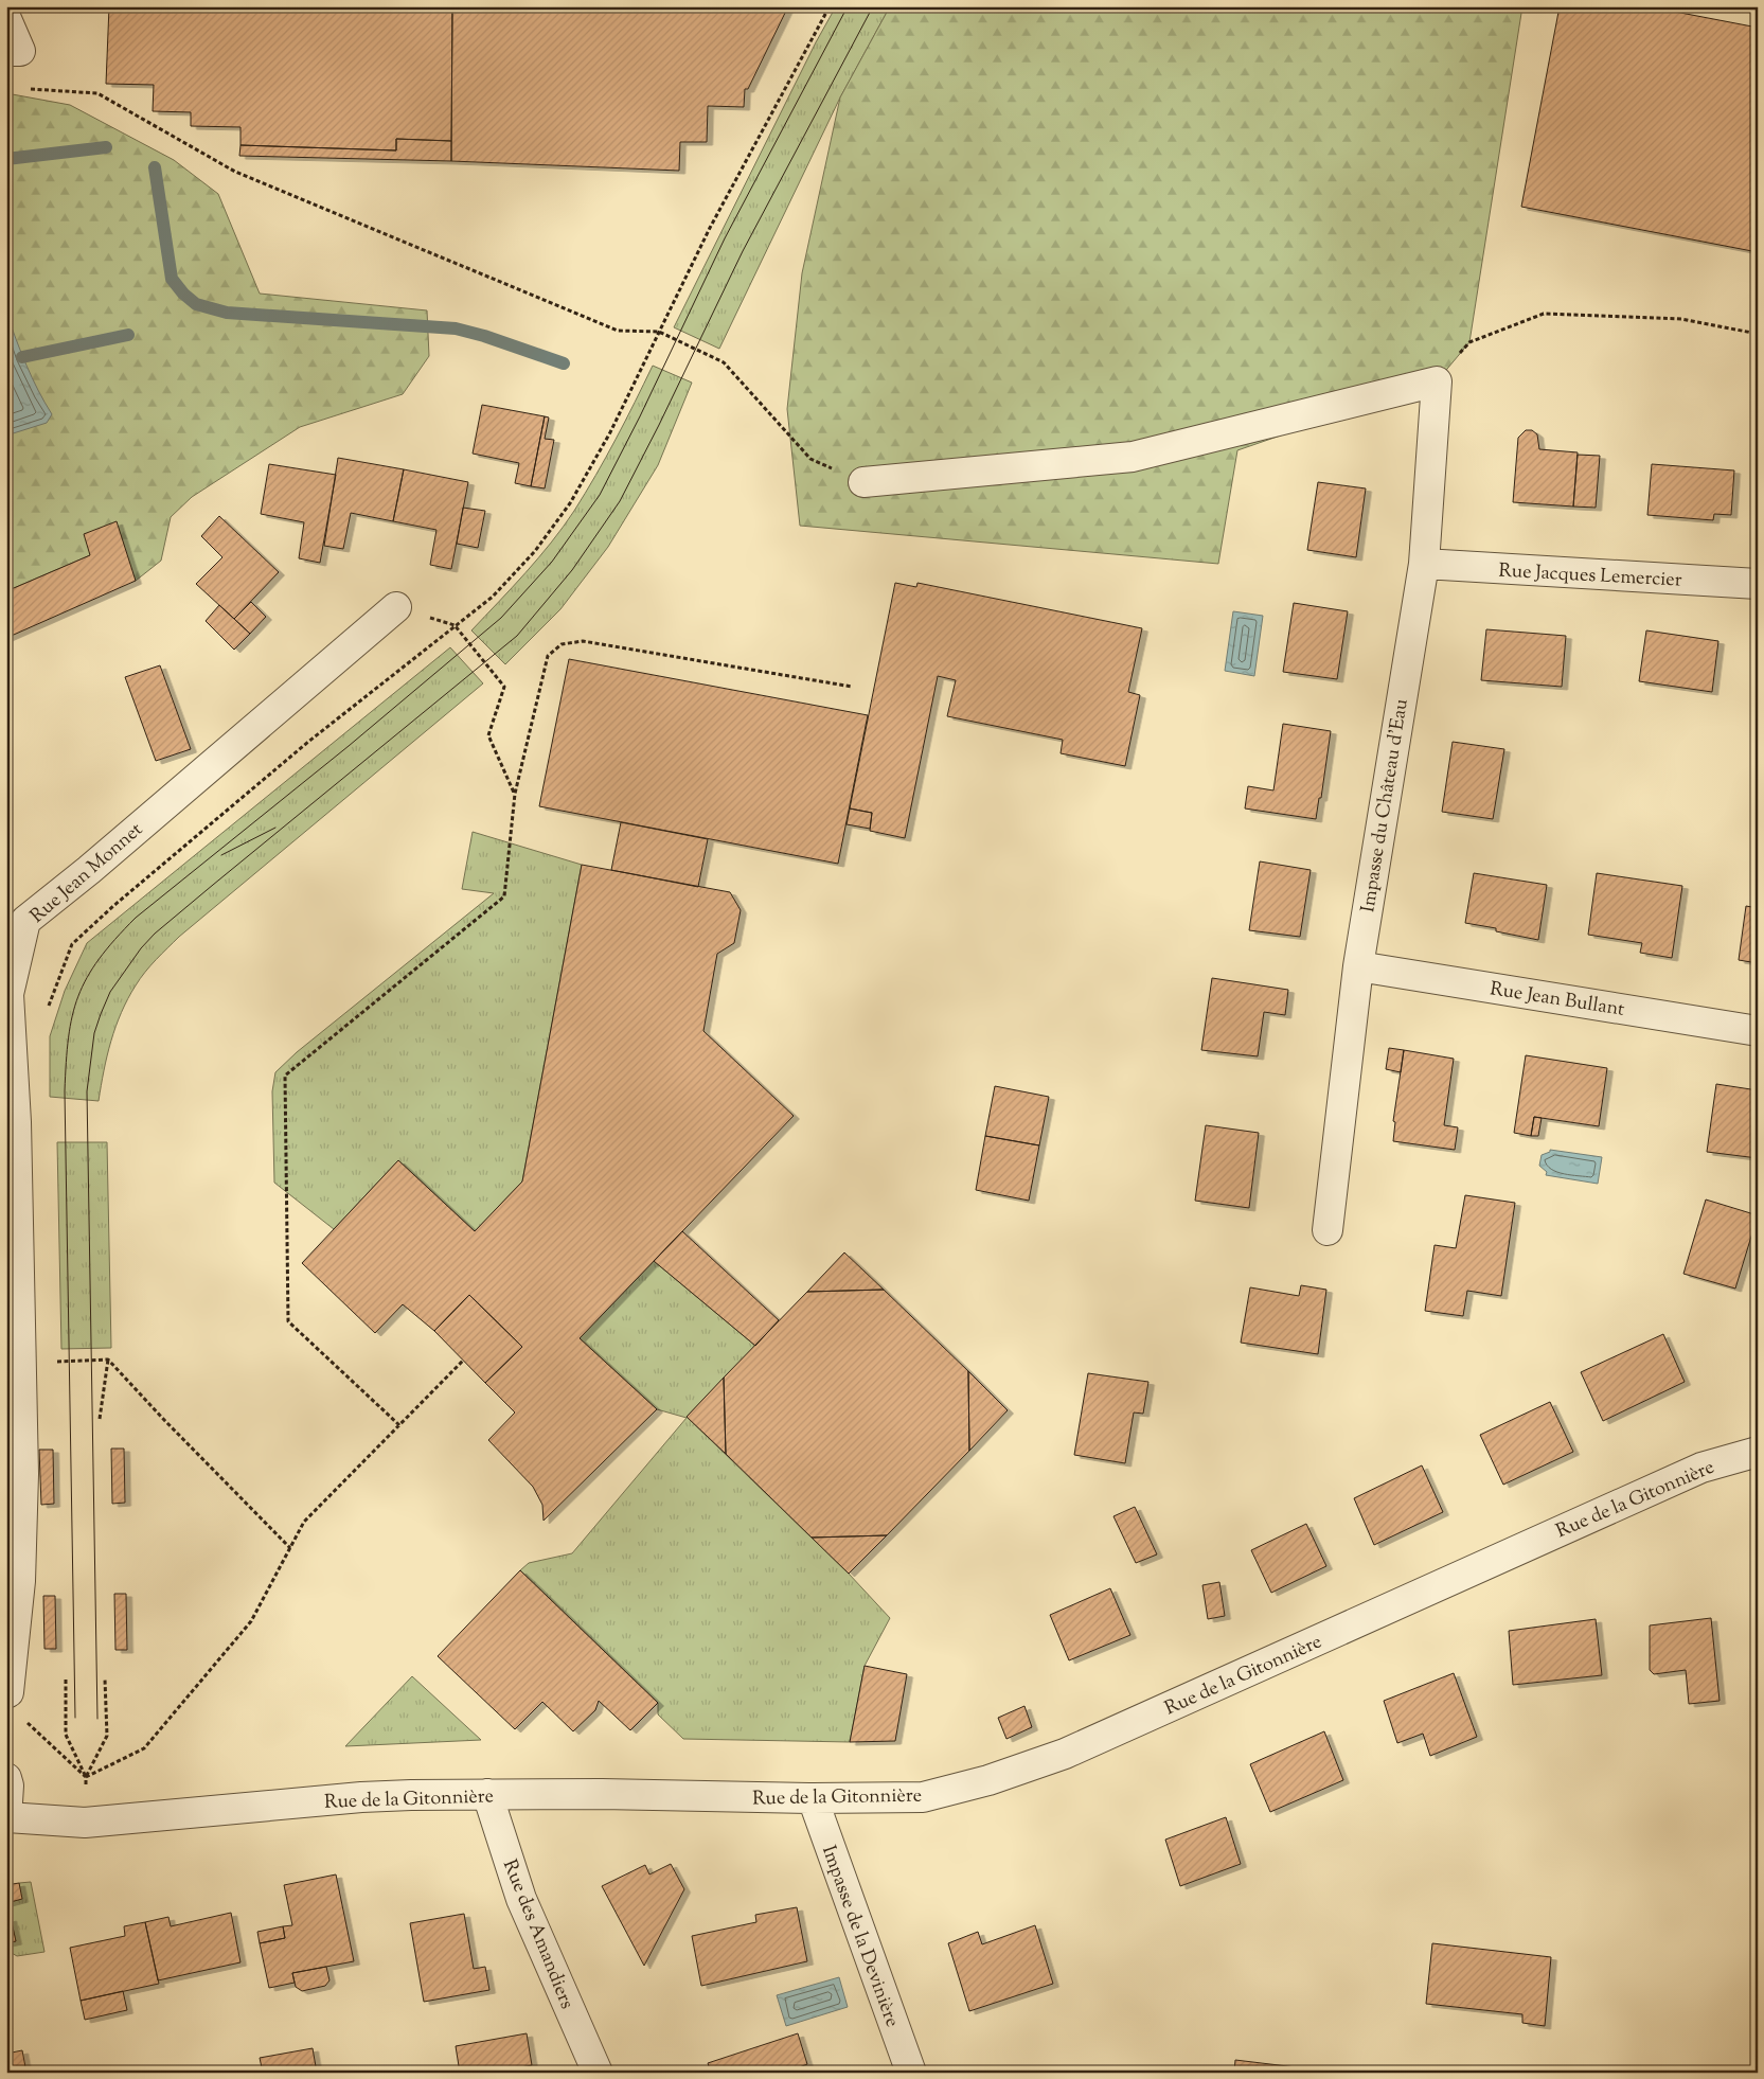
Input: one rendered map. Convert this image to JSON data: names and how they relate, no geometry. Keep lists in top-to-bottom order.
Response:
{
  "streets": {
    "street": [
      "Rue Jacques Lemercier",
      "Impasse du Château d'Eau",
      "Rue Jean Monnet",
      "Rue Jean Bullant",
      "Rue de la Gitonnière",
      "Rue des Amandiers",
      "Impasse de la Devinière"
    ]
  },
  "crossings": [
    ["Rue Jacques Lemercier", "Impasse du Château d'Eau"],
    ["Impasse du Château d'Eau", "Rue Jean Bullant"],
    ["Rue de la Gitonnière", "Rue des Amandiers"],
    ["Rue de la Gitonnière", "Impasse de la Devinière"]
  ]
}
